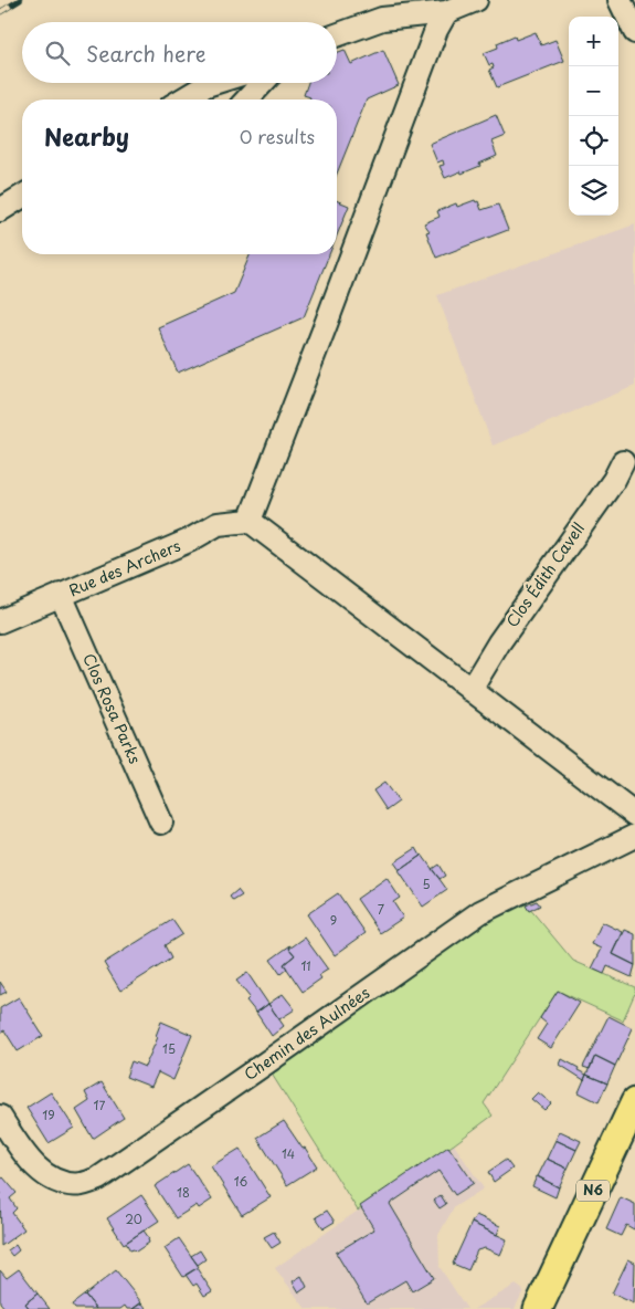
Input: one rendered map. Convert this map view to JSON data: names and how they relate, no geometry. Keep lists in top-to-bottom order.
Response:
{
  "streets": {
    "main road": ["N6"],
    "street": [
      "Rue des Archers",
      "Clos Édith Cavell",
      "Clos Rosa Parks",
      "Chemin des Aulnées"
    ]
  },
  "crossings": [
    ["Rue des Archers", "Clos Rosa Parks"]
  ],
  "house_numbers": [
    "5",
    "7",
    "9",
    "11",
    "15",
    "17",
    "19",
    "14",
    "16",
    "18",
    "20"
  ],
  "page": {
    "map_buttons": ["+", "−"],
    "search": "Search here",
    "heading": ["Nearby", "0 results"]
  }
}
